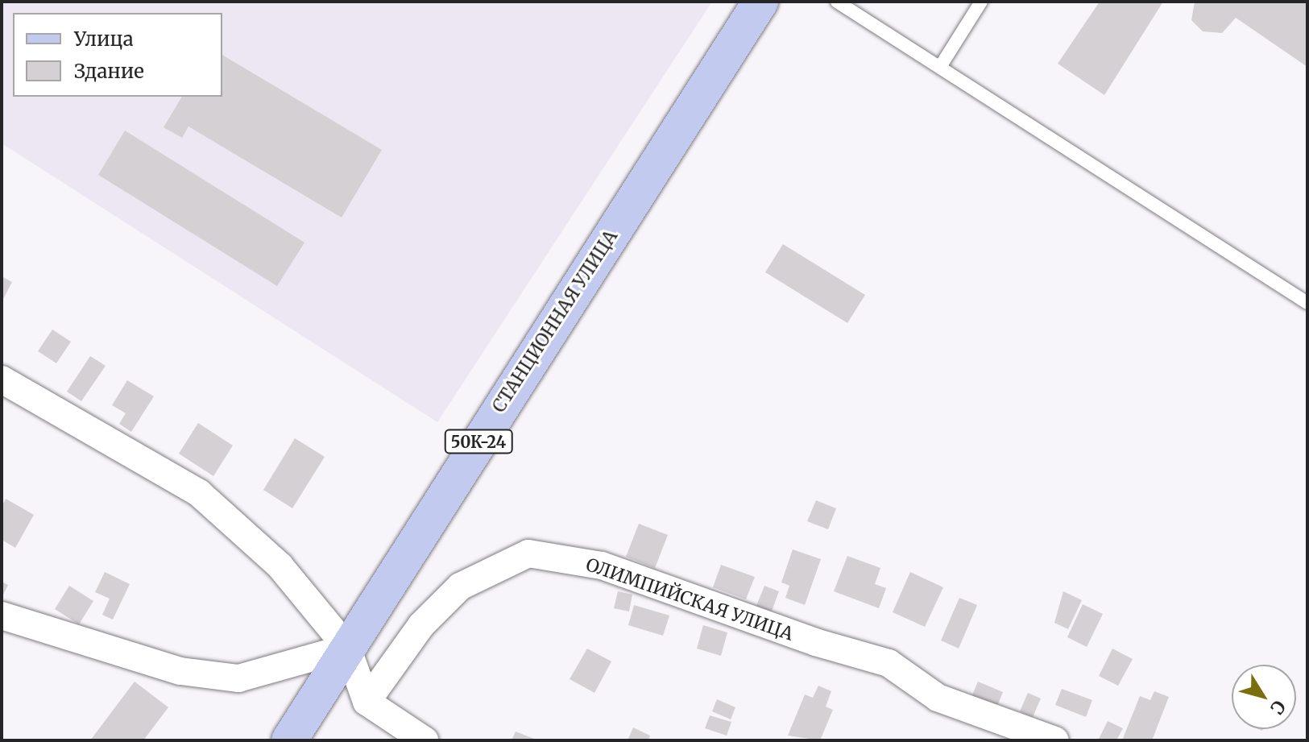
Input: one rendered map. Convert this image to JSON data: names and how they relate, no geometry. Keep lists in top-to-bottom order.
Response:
{
  "streets": {
    "main road": ["СТАНЦИОННАЯ УЛИЦА", "50К-24"],
    "street": ["ОЛИМПИЙСКАЯ УЛИЦА"]
  },
  "legend": ["Улица", "Здание"],
  "north": "bottom right"
}
